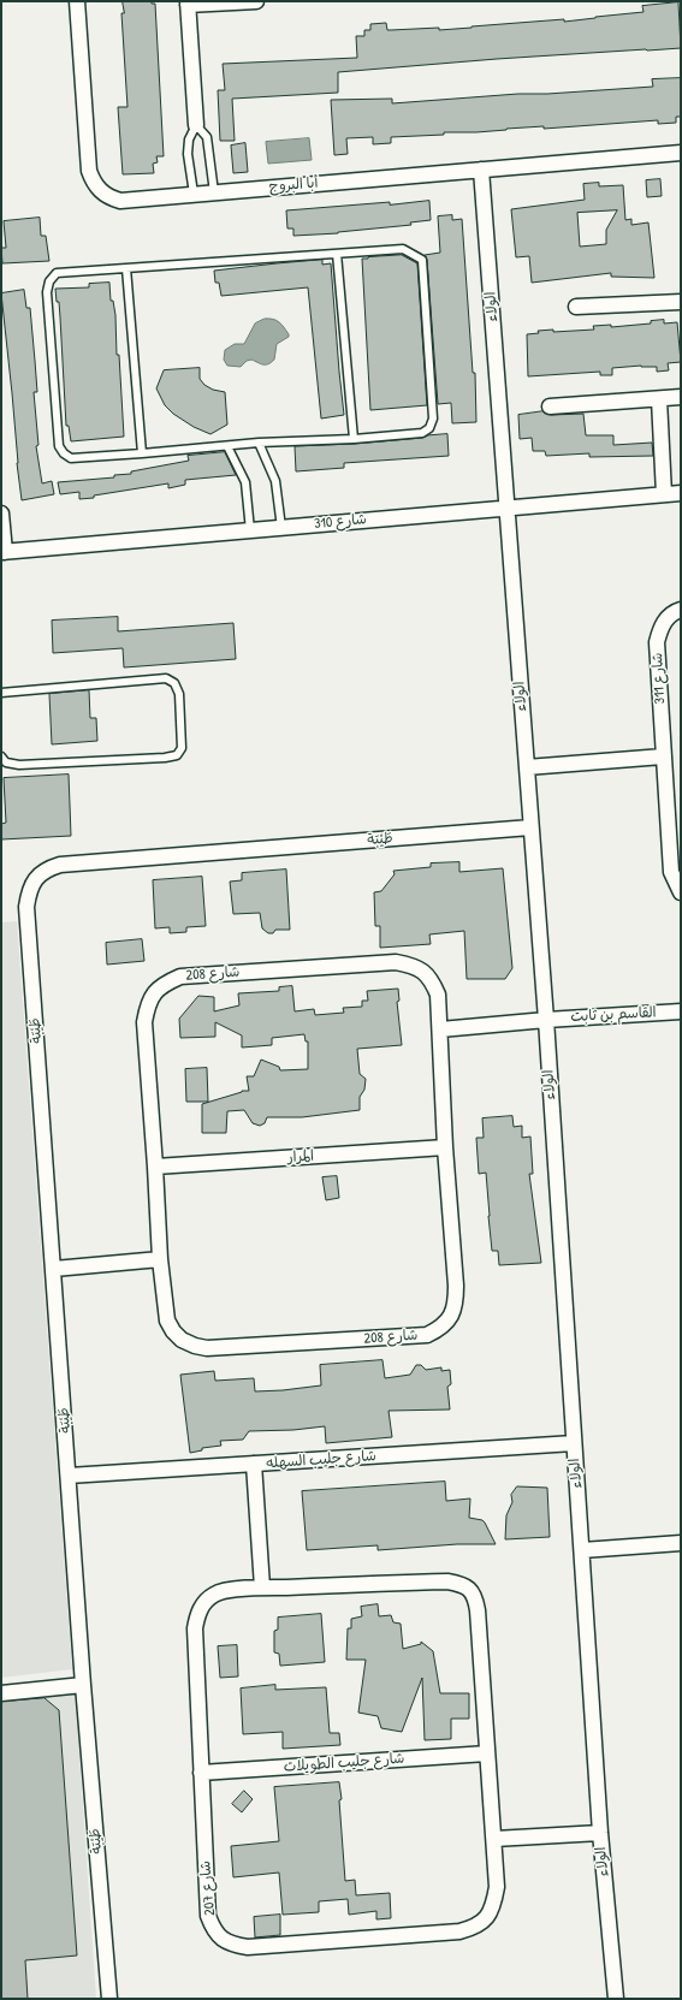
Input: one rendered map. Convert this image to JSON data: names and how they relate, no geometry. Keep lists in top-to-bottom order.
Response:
{
  "streets": {
    "street": [
      "أبا البروج",
      "الولاء",
      "شارع 310",
      "شارع 311",
      "طَيْبَة",
      "شارع 208",
      "القاسم بن ثابت",
      "المرار",
      "شارع جليب السهله",
      "شارع جليب الطويلات",
      "شارع 207"
    ]
  },
  "crossings": [
    ["أبا البروج", "الولاء"],
    ["الولاء", "شارع 310"],
    ["الولاء", "طَيْبَة"],
    ["الولاء", "القاسم بن ثابت"],
    ["الولاء", "شارع جليب السهله"],
    ["طَيْبَة", "شارع جليب السهله"],
    ["شارع 208", "المرار"],
    ["شارع جليب الطويلات", "شارع 207"]
  ]
}
